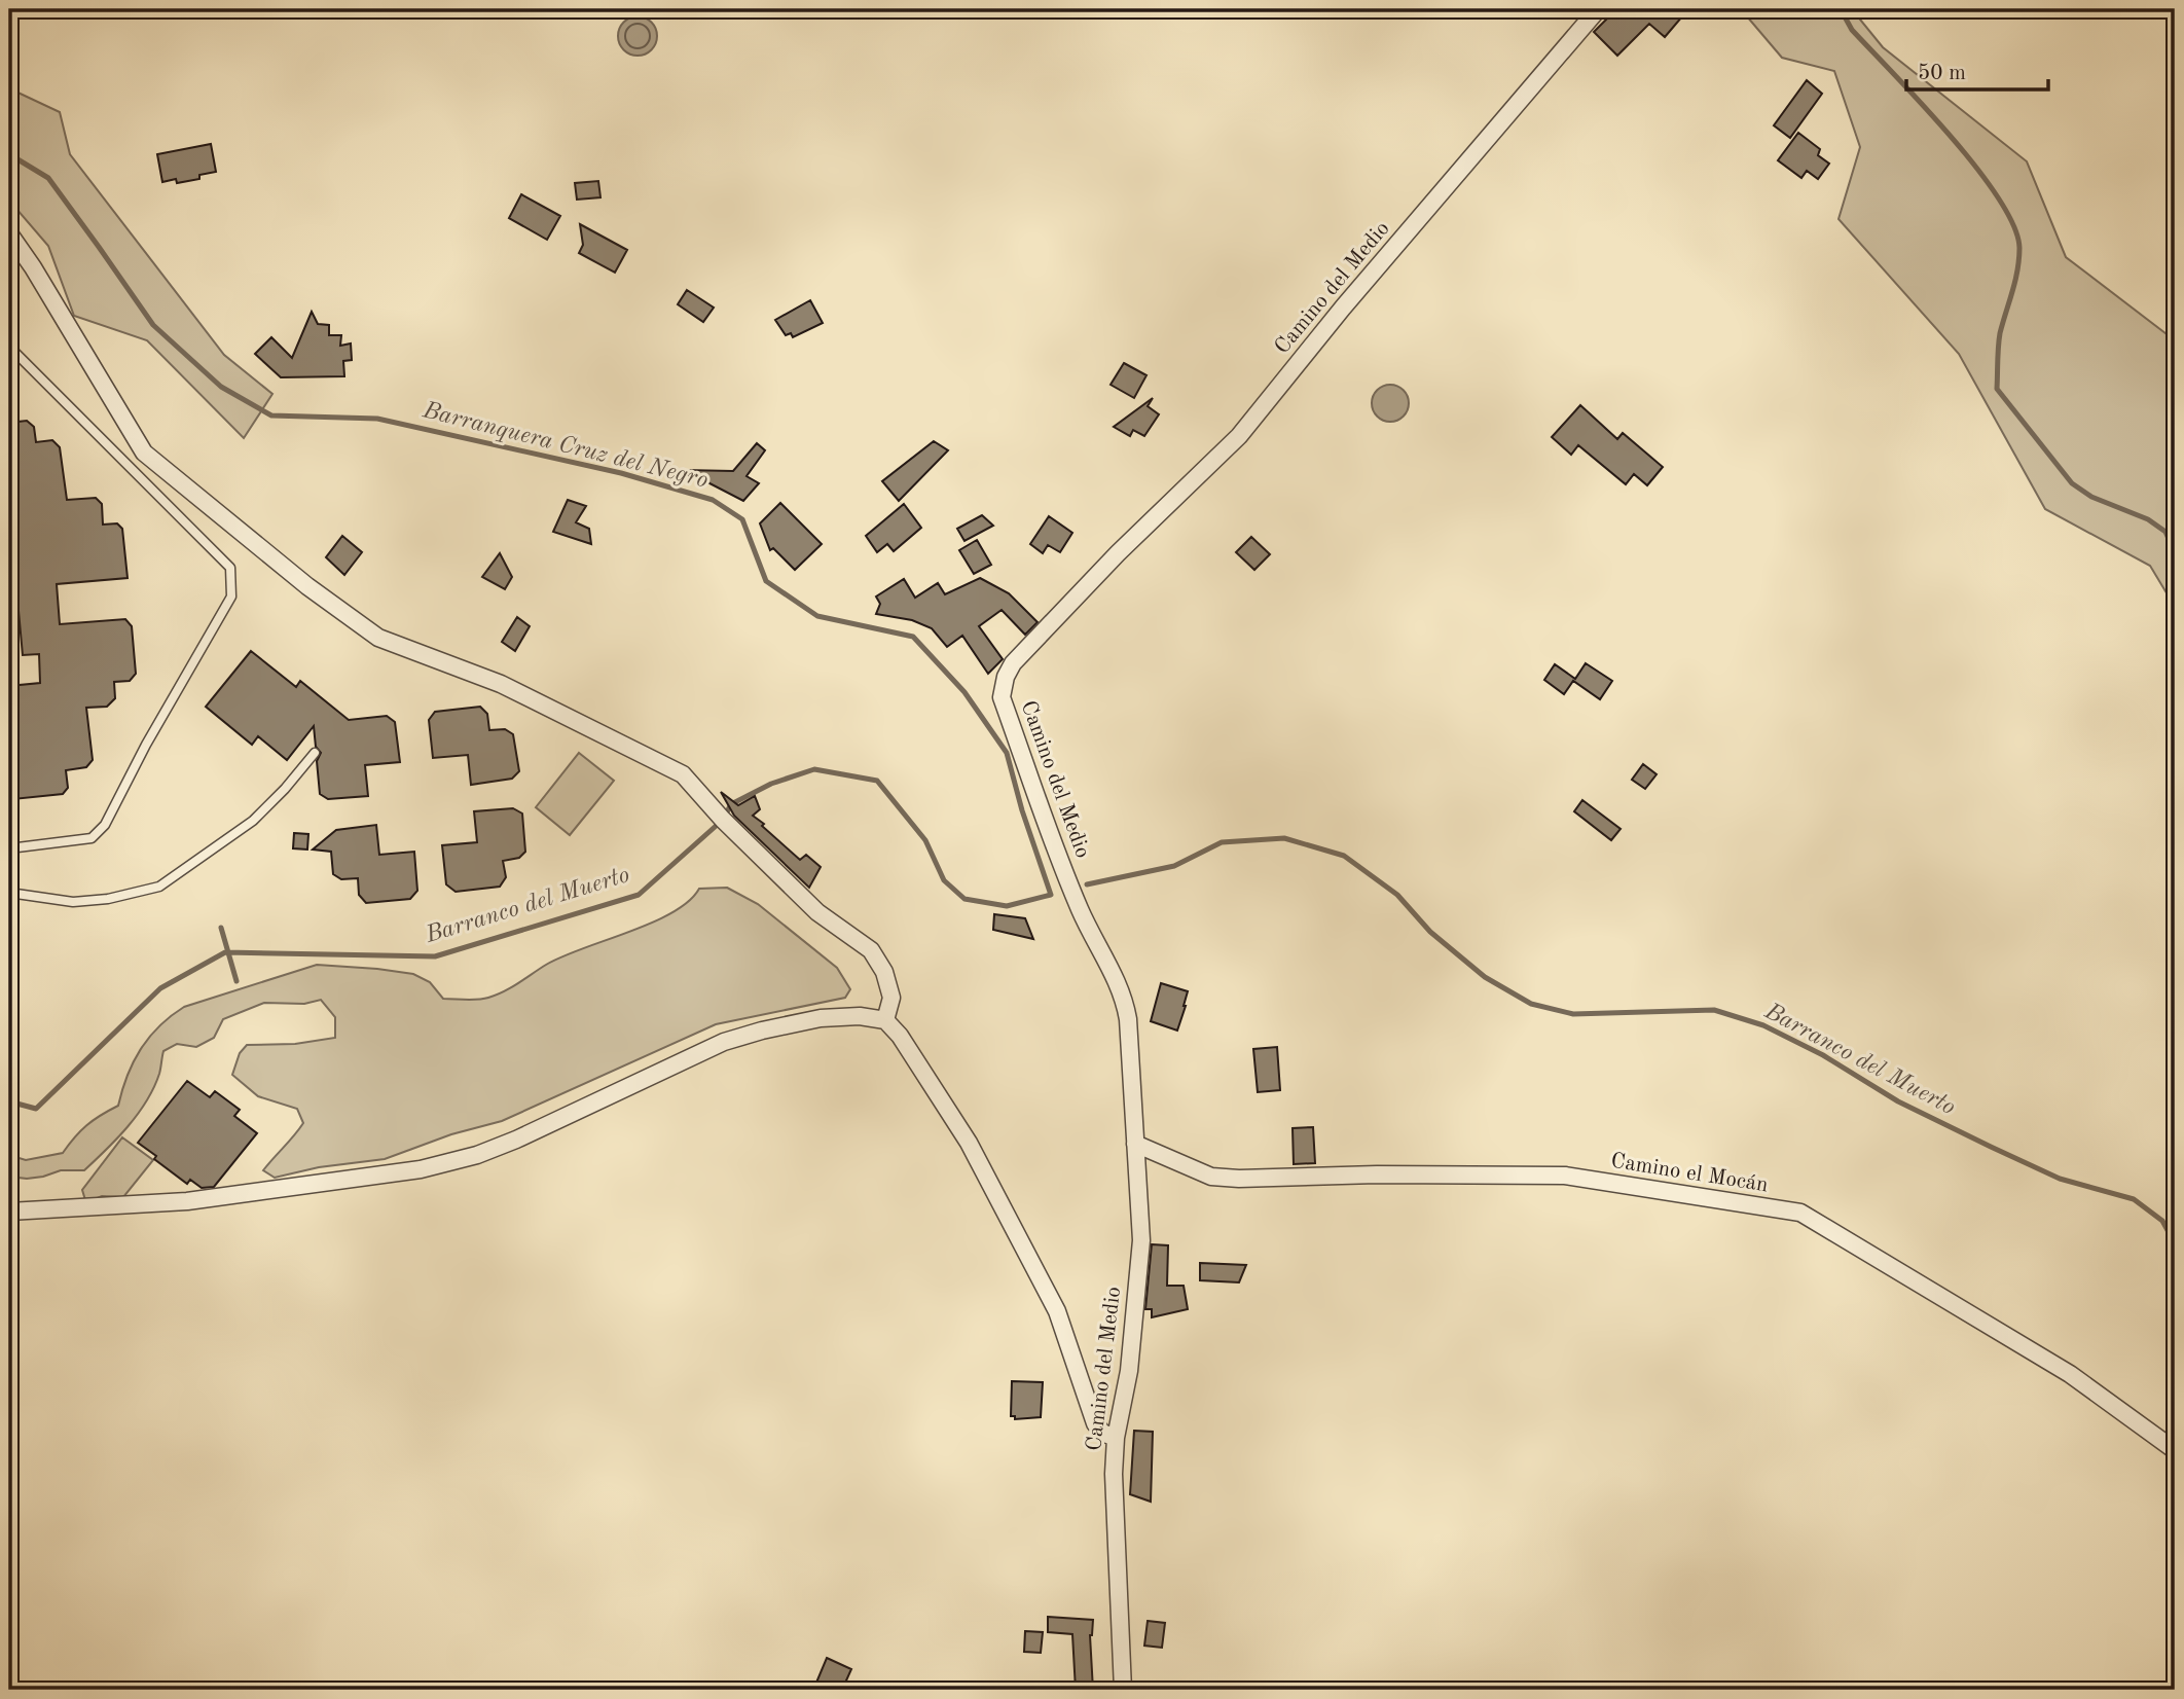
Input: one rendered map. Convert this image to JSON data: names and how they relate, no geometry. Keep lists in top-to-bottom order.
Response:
{
  "streets": {
    "street": ["Camino del Medio", "Camino el Mocán"]
  },
  "crossings": [
    ["Camino del Medio", "Camino el Mocán"]
  ],
  "water": ["Barranquera Cruz del Negro", "Barranco del Muerto"],
  "scale_bar": "50 m"
}
